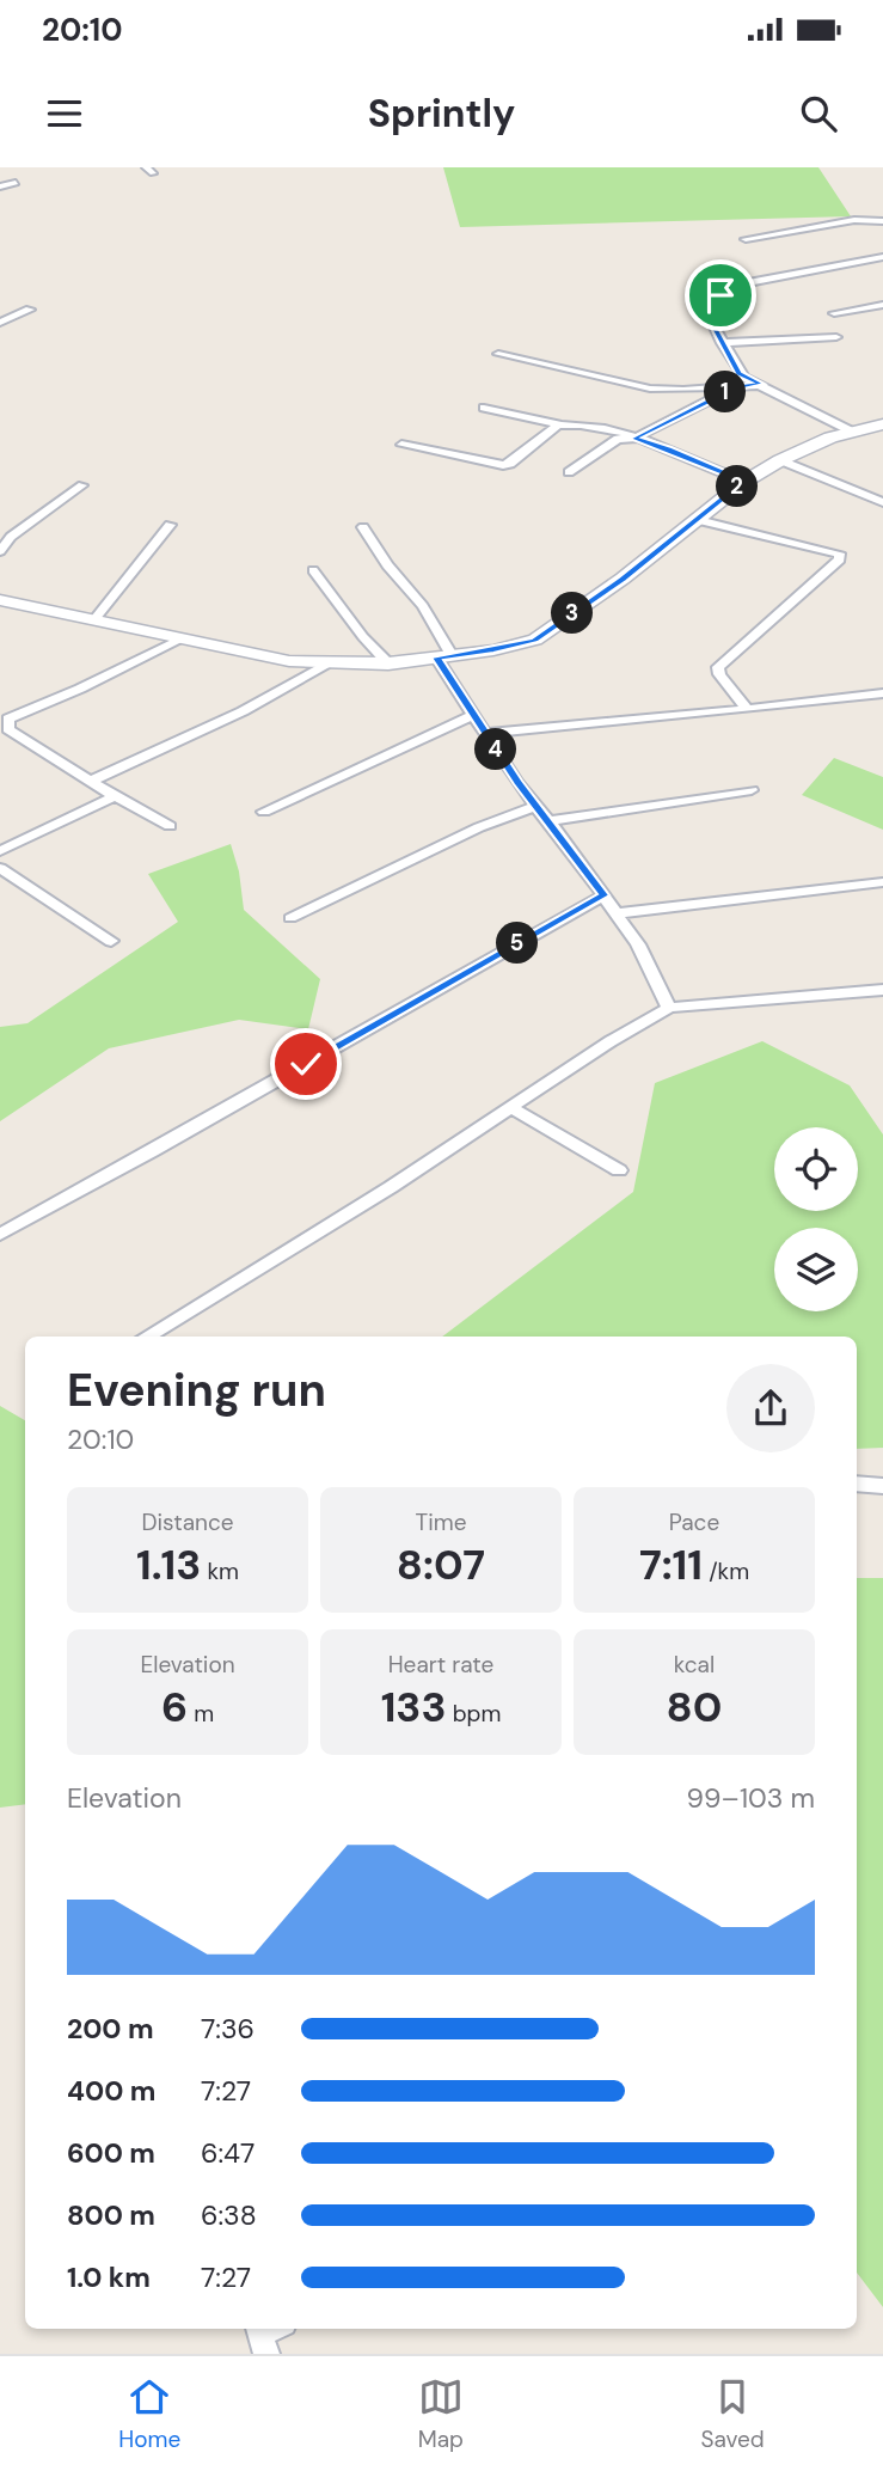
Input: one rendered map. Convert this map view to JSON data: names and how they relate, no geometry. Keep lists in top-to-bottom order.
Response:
{
  "page": {
    "status": "20:10",
    "header": "Sprintly",
    "pins": [
      "1",
      "2",
      "3",
      "4",
      "5"
    ],
    "heading": ["Evening run", "20:10"],
    "stats": [
      ["Distance", "1.13 km"],
      ["Time", "8:07"],
      ["Pace", "7:11 /km"],
      ["Elevation", "6 m"],
      ["Heart rate", "133 bpm"],
      ["kcal", "80"]
    ],
    "chart": ["Elevation", "99–103 m"],
    "list": [
      {
        "name": "200 m",
        "note": "7:36"
      },
      {
        "name": "400 m",
        "note": "7:27"
      },
      {
        "name": "600 m",
        "note": "6:47"
      },
      {
        "name": "800 m",
        "note": "6:38"
      },
      {
        "name": "1.0 km",
        "note": "7:27"
      }
    ],
    "tabs": ["Home", "Map", "Saved"]
  }
}
